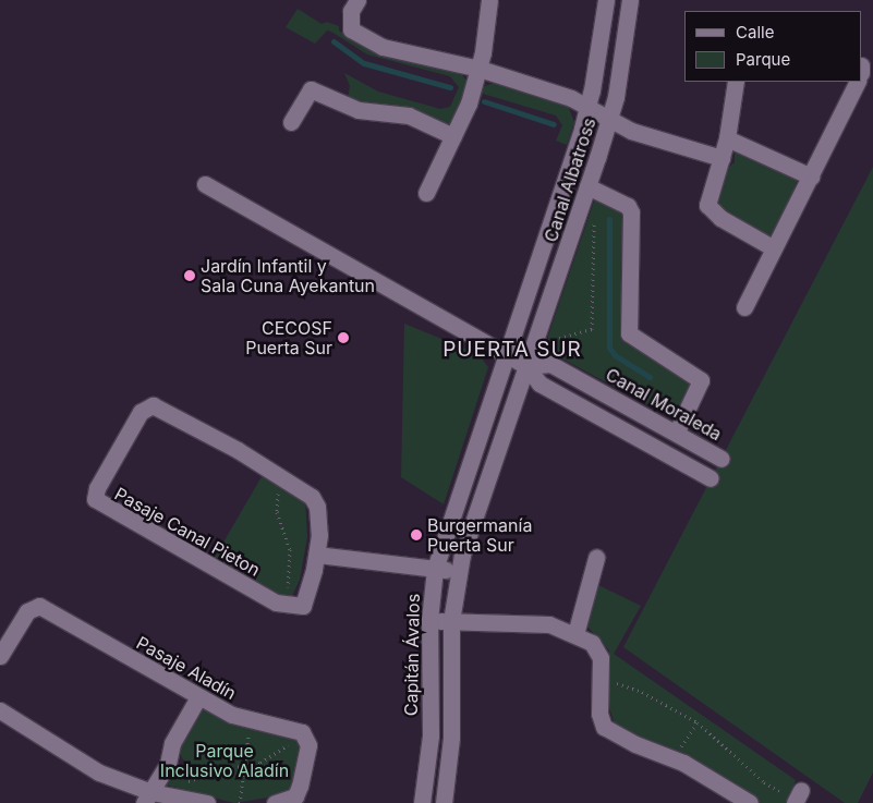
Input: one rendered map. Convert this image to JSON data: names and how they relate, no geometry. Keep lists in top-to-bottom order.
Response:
{
  "streets": {
    "street": [
      "Canal Albatross",
      "Canal Moraleda",
      "Pasaje Canal Pieton",
      "Capitán Ávalos",
      "Pasaje Aladín"
    ]
  },
  "crossings": [
    ["Canal Albatross", "Canal Moraleda"],
    ["Canal Albatross", "Capitán Ávalos"],
    ["Canal Moraleda", "Capitán Ávalos"]
  ],
  "districts": ["PUERTA SUR"],
  "parks": ["Parque Inclusivo Aladín"],
  "places": ["Jardín Infantil y Sala Cuna Ayekantun", "CECOSF Puerta Sur", "Burgermanía Puerta Sur"],
  "legend": ["Calle", "Parque"]
}
